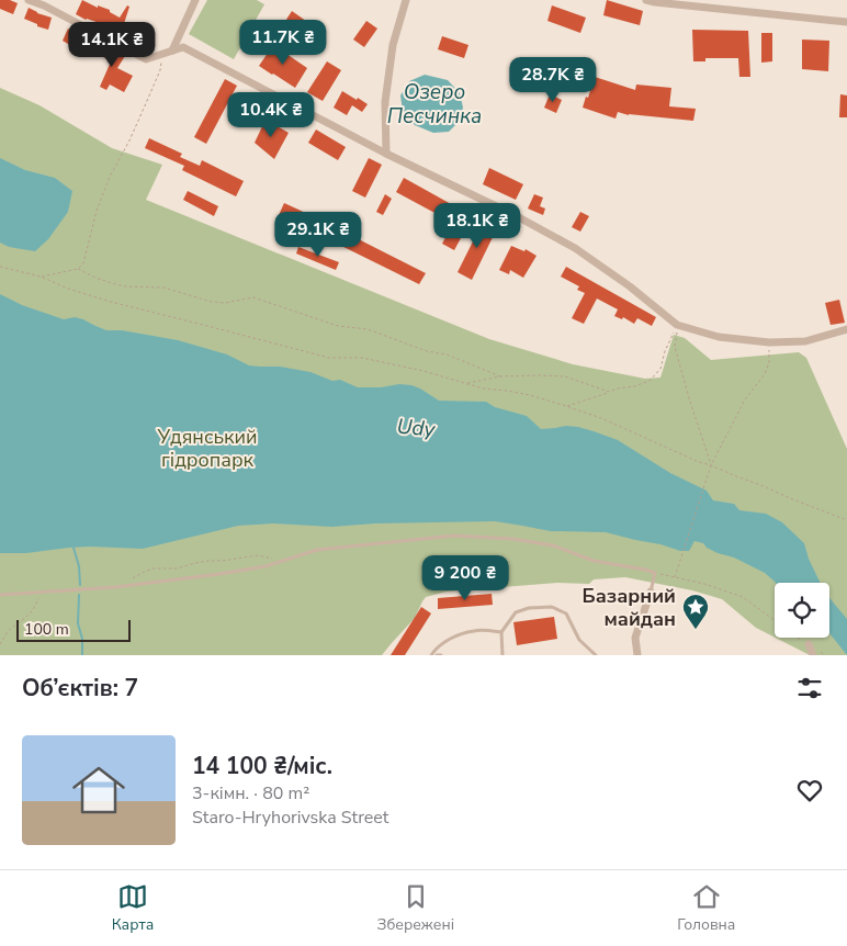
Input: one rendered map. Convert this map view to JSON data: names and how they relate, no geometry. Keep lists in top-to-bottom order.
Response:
{
  "water": ["Озеро Песчинка", "Udy"],
  "parks": ["Удянський гідропарк"],
  "places": {
    "place": ["Базарний майдан"]
  },
  "scale_bar": "100 m",
  "page": {
    "price": [
      "11.7K ₴",
      "14.1K ₴",
      "28.7K ₴",
      "10.4K ₴",
      "18.1K ₴",
      "29.1K ₴",
      "9 200 ₴"
    ],
    "scale": "100 m",
    "heading": "Об’єктів: 7",
    "list": [
      {
        "name": "14 100 ₴/міс.",
        "note": "3-кімн. · 80 m² · Staro-Hryhorivska Street"
      }
    ],
    "tabs": ["Карта", "Збережені", "Головна"]
  }
}
